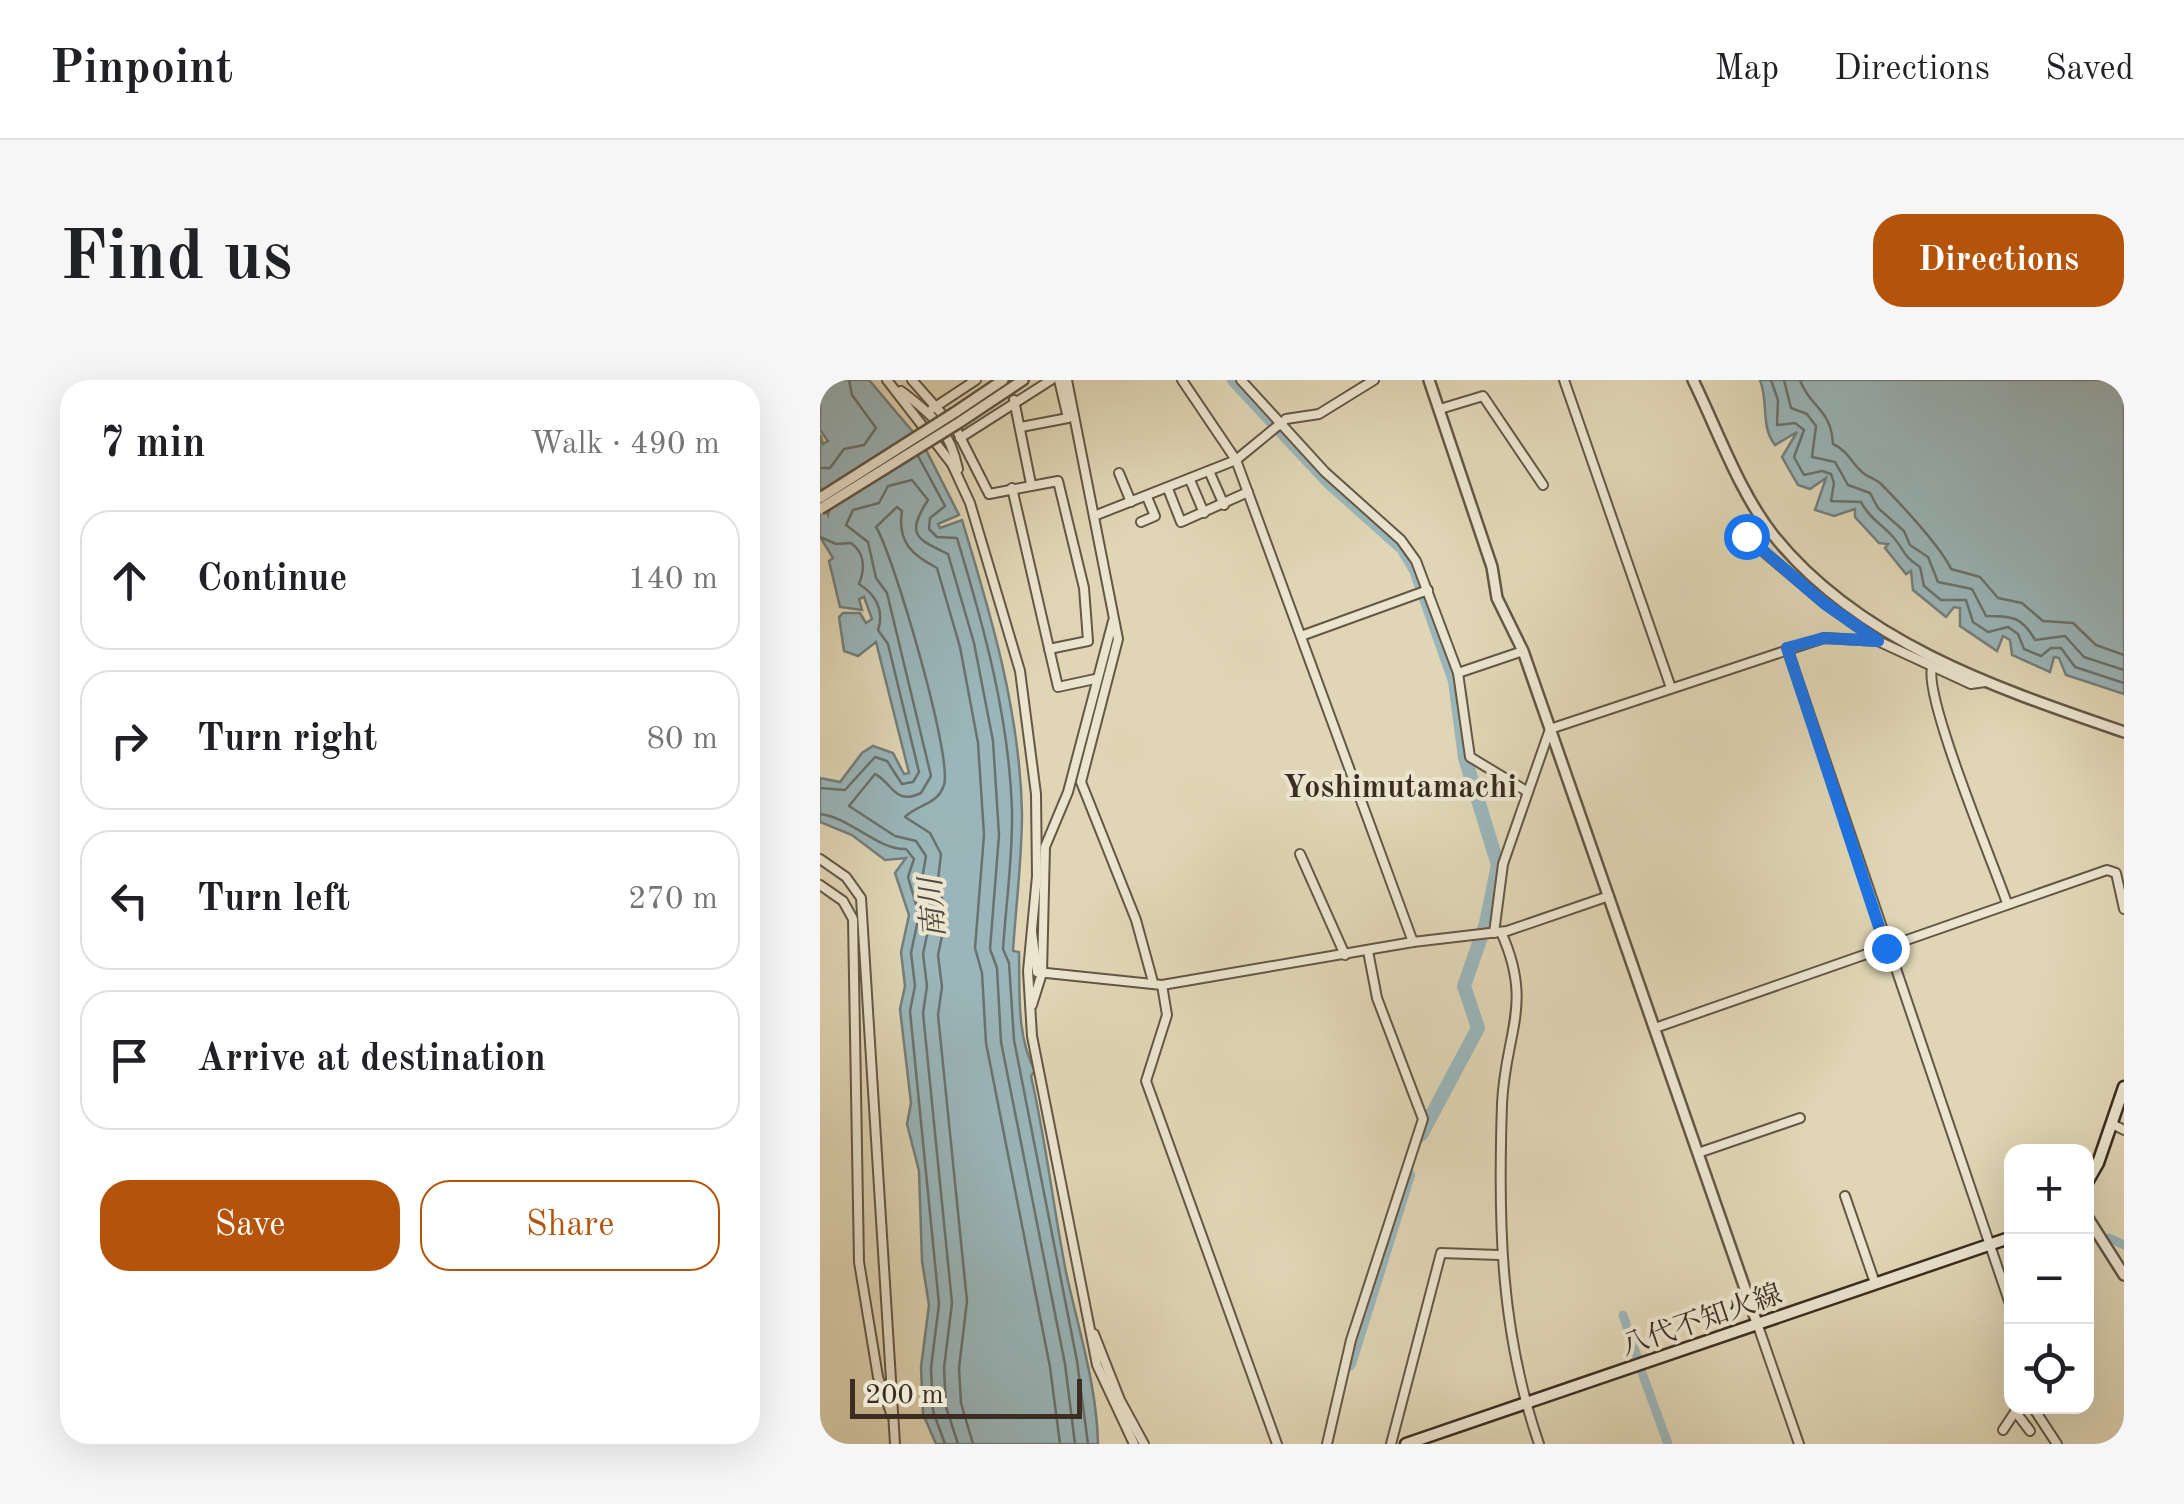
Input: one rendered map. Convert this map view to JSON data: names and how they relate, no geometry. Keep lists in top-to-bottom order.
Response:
{
  "streets": {
    "main road": ["八代不知火線"]
  },
  "districts": ["Yoshimutamachi"],
  "water": ["南川"],
  "scale_bar": "200 m",
  "page": {
    "header": "Pinpoint",
    "nav": ["Map", "Directions", "Saved"],
    "buttons": [
      "Directions",
      ["Save", "Share"]
    ],
    "title": "Find us",
    "heading": ["7 min", "Walk · 490 m"],
    "list": [
      ["Continue", "140 m"],
      ["Turn right", "80 m"],
      ["Turn left", "270 m"],
      "Arrive at destination"
    ],
    "map_buttons": ["+", "−"],
    "scale": "200 m"
  }
}
